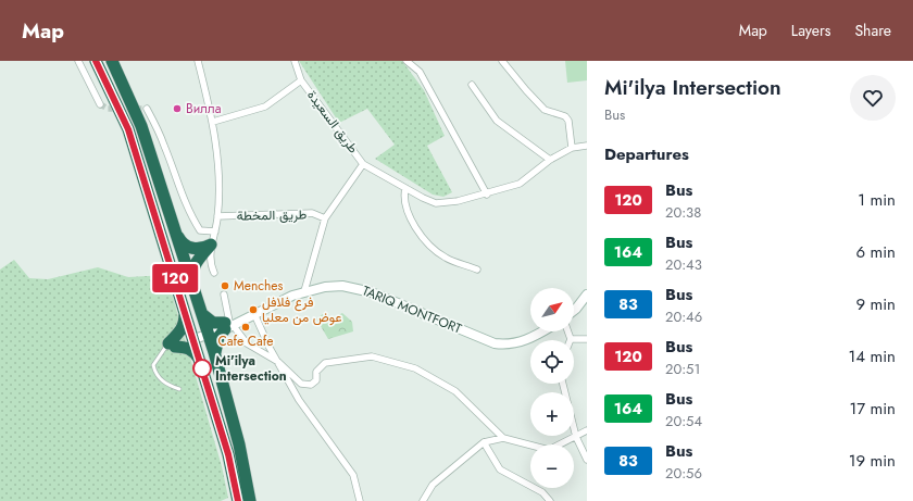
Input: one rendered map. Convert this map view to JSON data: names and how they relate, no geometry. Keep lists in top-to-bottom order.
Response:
{
  "streets": {
    "main road": ["TARIQ MONTFORT"],
    "street": ["طريق السعيدة", "طريق المخطة"]
  },
  "crossings": [
    ["طريق السعيدة", "طريق المخطة"],
    ["طريق السعيدة", "TARIQ MONTFORT"]
  ],
  "places": [
    "Вилла",
    "Menches",
    "فرع فلافل عوض من معليا",
    "Cafe Cafe",
    "Mi'ilya Intersection"
  ],
  "lines": ["bus line 120"],
  "north": "top right",
  "page": {
    "header": "Map",
    "nav": ["Map", "Layers", "Share"],
    "on_map": "120",
    "heading": [
      ["Mi'ilya Intersection", "Bus"],
      "Departures"
    ],
    "list": [
      {
        "mark": "120",
        "name": "Bus",
        "note": "20:38",
        "value": "1 min"
      },
      {
        "mark": "164",
        "name": "Bus",
        "note": "20:43",
        "value": "6 min"
      },
      {
        "mark": "83",
        "name": "Bus",
        "note": "20:46",
        "value": "9 min"
      },
      {
        "mark": "120",
        "name": "Bus",
        "note": "20:51",
        "value": "14 min"
      },
      {
        "mark": "164",
        "name": "Bus",
        "note": "20:54",
        "value": "17 min"
      },
      {
        "mark": "83",
        "name": "Bus",
        "note": "20:56",
        "value": "19 min"
      }
    ],
    "map_buttons": ["+", "−"]
  }
}
